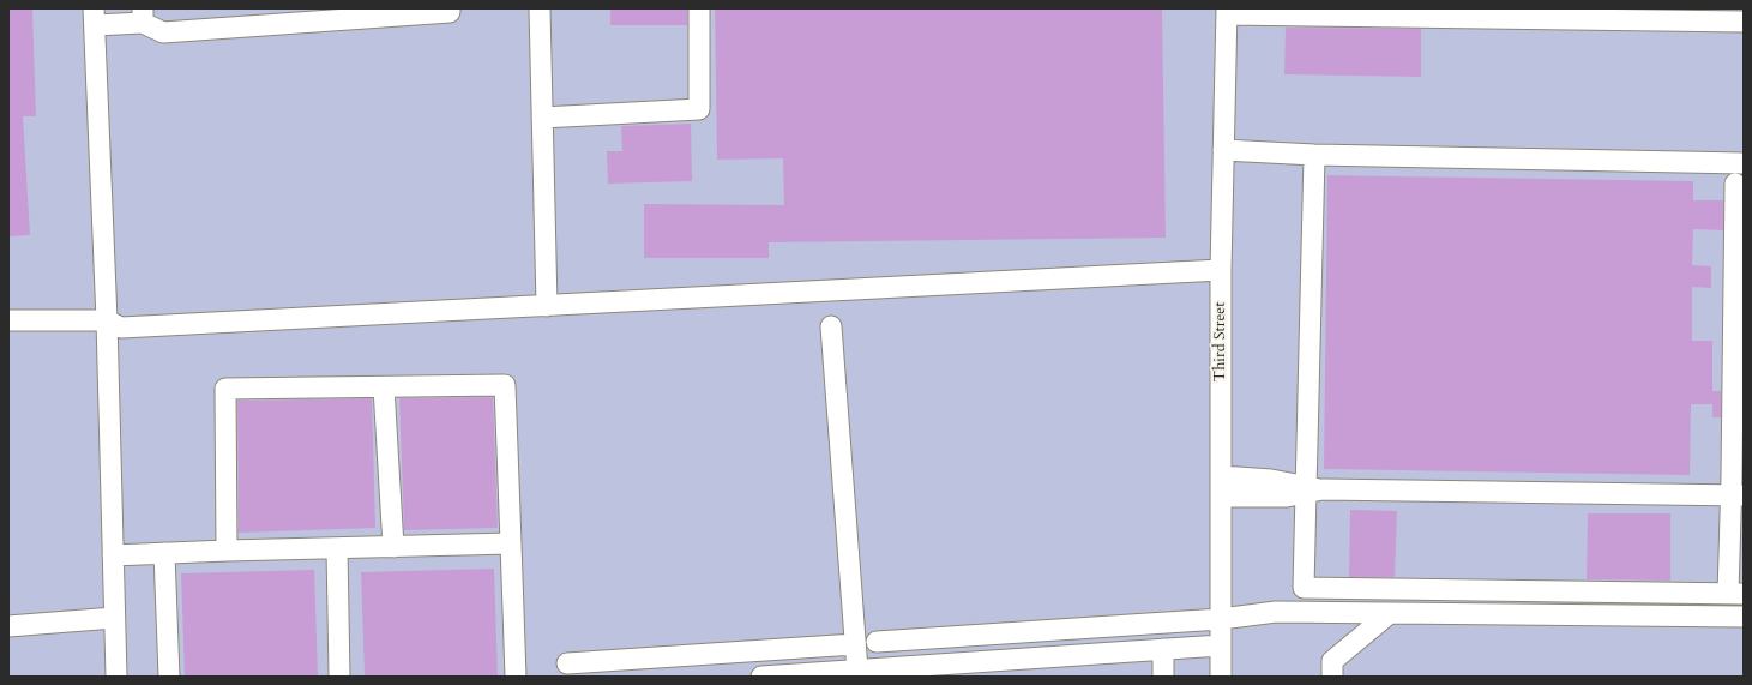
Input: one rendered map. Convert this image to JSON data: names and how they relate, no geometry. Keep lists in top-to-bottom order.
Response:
{
  "streets": {
    "street": ["Third Street"]
  }
}
